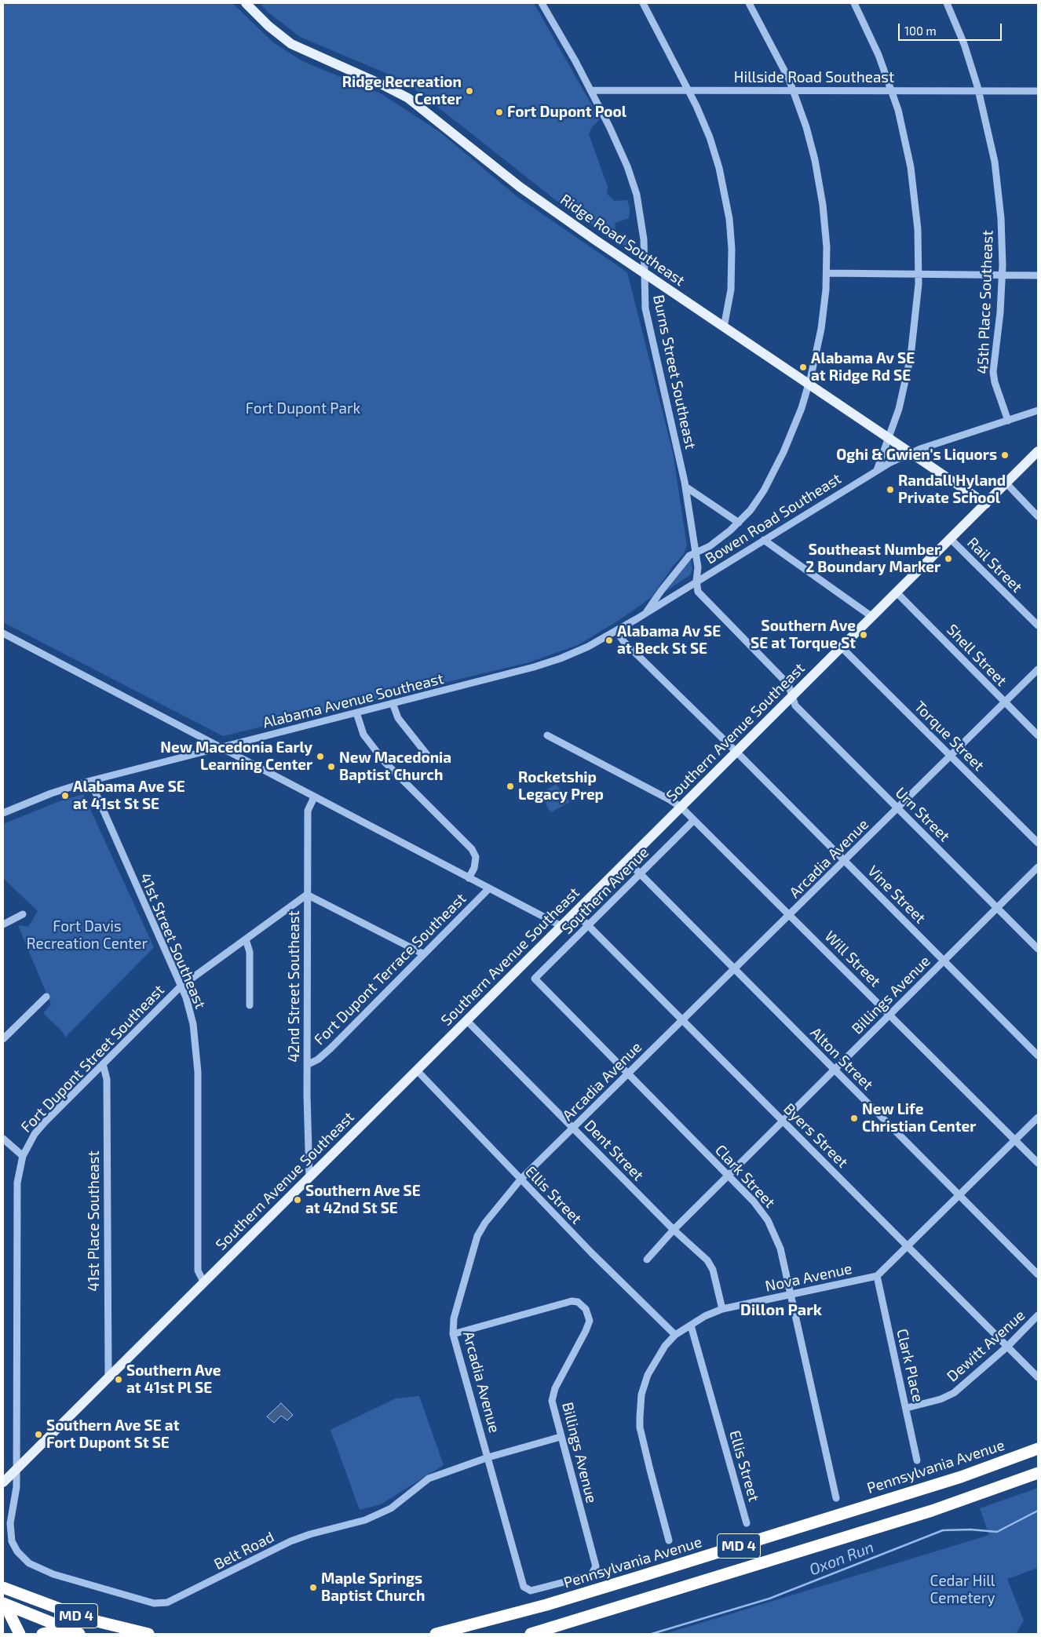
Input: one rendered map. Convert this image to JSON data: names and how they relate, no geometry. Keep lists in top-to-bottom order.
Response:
{
  "streets": {
    "highway": ["Pennsylvania Avenue", "MD 4"],
    "main road": ["Ridge Road Southeast", "Southern Avenue Southeast"],
    "street": [
      "Hillside Road Southeast",
      "45th Place Southeast",
      "Burns Street Southeast",
      "Bowen Road Southeast",
      "Rail Street",
      "Shell Street",
      "Alabama Avenue Southeast",
      "Torque Street",
      "Urn Street",
      "Arcadia Avenue",
      "Southern Avenue",
      "Vine Street",
      "41st Street Southeast",
      "Will Street",
      "Fort Dupont Terrace Southeast",
      "42nd Street Southeast",
      "Billings Avenue",
      "Fort Dupont Street Southeast",
      "Alton Street",
      "Byers Street",
      "Dent Street",
      "Clark Street",
      "Ellis Street",
      "41st Place Southeast",
      "Nova Avenue",
      "Dewitt Avenue",
      "Clark Place",
      "Belt Road"
    ]
  },
  "crossings": [
    ["Hillside Road Southeast", "45th Place Southeast"],
    ["Hillside Road Southeast", "Burns Street Southeast"],
    ["Ridge Road Southeast", "Burns Street Southeast"],
    ["Ridge Road Southeast", "Bowen Road Southeast"],
    ["Ridge Road Southeast", "Southern Avenue Southeast"],
    ["45th Place Southeast", "Bowen Road Southeast"],
    ["Burns Street Southeast", "Bowen Road Southeast"],
    ["Burns Street Southeast", "Alabama Avenue Southeast"],
    ["Burns Street Southeast", "Urn Street"],
    ["Bowen Road Southeast", "Alabama Avenue Southeast"],
    ["Bowen Road Southeast", "Urn Street"],
    ["Rail Street", "Southern Avenue Southeast"],
    ["Shell Street", "Southern Avenue Southeast"],
    ["Shell Street", "Arcadia Avenue"],
    ["Alabama Avenue Southeast", "Urn Street"],
    ["Alabama Avenue Southeast", "Vine Street"],
    ["Alabama Avenue Southeast", "41st Street Southeast"],
    ["Southern Avenue Southeast", "Torque Street"],
    ["Southern Avenue Southeast", "Urn Street"],
    ["Southern Avenue Southeast", "Vine Street"],
    ["Southern Avenue Southeast", "41st Street Southeast"],
    ["Southern Avenue Southeast", "Will Street"],
    ["Southern Avenue Southeast", "42nd Street Southeast"],
    ["Southern Avenue Southeast", "Fort Dupont Street Southeast"],
    ["Southern Avenue Southeast", "Alton Street"],
    ["Southern Avenue Southeast", "Byers Street"],
    ["Southern Avenue Southeast", "Dent Street"],
    ["Southern Avenue Southeast", "Ellis Street"],
    ["Southern Avenue Southeast", "41st Place Southeast"],
    ["Southern Avenue Southeast", "Belt Road"],
    ["Torque Street", "Arcadia Avenue"],
    ["Urn Street", "Arcadia Avenue"],
    ["Urn Street", "Billings Avenue"],
    ["Arcadia Avenue", "Vine Street"],
    ["Arcadia Avenue", "Will Street"],
    ["Arcadia Avenue", "Billings Avenue"],
    ["Arcadia Avenue", "Alton Street"],
    ["Arcadia Avenue", "Byers Street"],
    ["Arcadia Avenue", "Dent Street"],
    ["Arcadia Avenue", "Clark Street"],
    ["Arcadia Avenue", "Ellis Street"],
    ["Arcadia Avenue", "Belt Road"],
    ["Southern Avenue", "Will Street"],
    ["Southern Avenue", "Alton Street"],
    ["Southern Avenue", "Byers Street"],
    ["Southern Avenue", "Clark Street"],
    ["Vine Street", "Billings Avenue"],
    ["41st Street Southeast", "Fort Dupont Street Southeast"],
    ["Will Street", "Billings Avenue"],
    ["Fort Dupont Terrace Southeast", "42nd Street Southeast"],
    ["42nd Street Southeast", "Fort Dupont Street Southeast"],
    ["Billings Avenue", "Alton Street"],
    ["Billings Avenue", "Byers Street"],
    ["Billings Avenue", "Dent Street"],
    ["Billings Avenue", "Clark Street"],
    ["Billings Avenue", "Belt Road"],
    ["Fort Dupont Street Southeast", "41st Place Southeast"],
    ["Fort Dupont Street Southeast", "Belt Road"],
    ["Byers Street", "Dewitt Avenue"],
    ["Dent Street", "Nova Avenue"],
    ["Clark Street", "Nova Avenue"],
    ["Ellis Street", "Nova Avenue"],
    ["Nova Avenue", "Clark Place"],
    ["Dewitt Avenue", "Clark Place"]
  ],
  "districts": ["Dillon Park"],
  "water": ["Oxon Run"],
  "parks": ["Fort Dupont Park", "Fort Davis Recreation Center", "Cedar Hill Cemetery"],
  "places": [
    "Ridge Recreation Center",
    "Fort Dupont Pool",
    "Alabama Av SE at Ridge Rd SE",
    "Oghi & Gwien's Liquors",
    "Randall Hyland Private School",
    "Southeast Number 2 Boundary Marker",
    "Southern Ave SE at Torque St",
    "Alabama Av SE at Beck St SE",
    "New Macedonia Early Learning Center",
    "New Macedonia Baptist Church",
    "Rocketship Legacy Prep",
    "Alabama Ave SE at 41st St SE",
    "New Life Christian Center",
    "Southern Ave SE at 42nd St SE",
    "Southern Ave at 41st Pl SE",
    "Southern Ave SE at Fort Dupont St SE",
    "Maple Springs Baptist Church"
  ],
  "scale_bar": "100 m"
}
